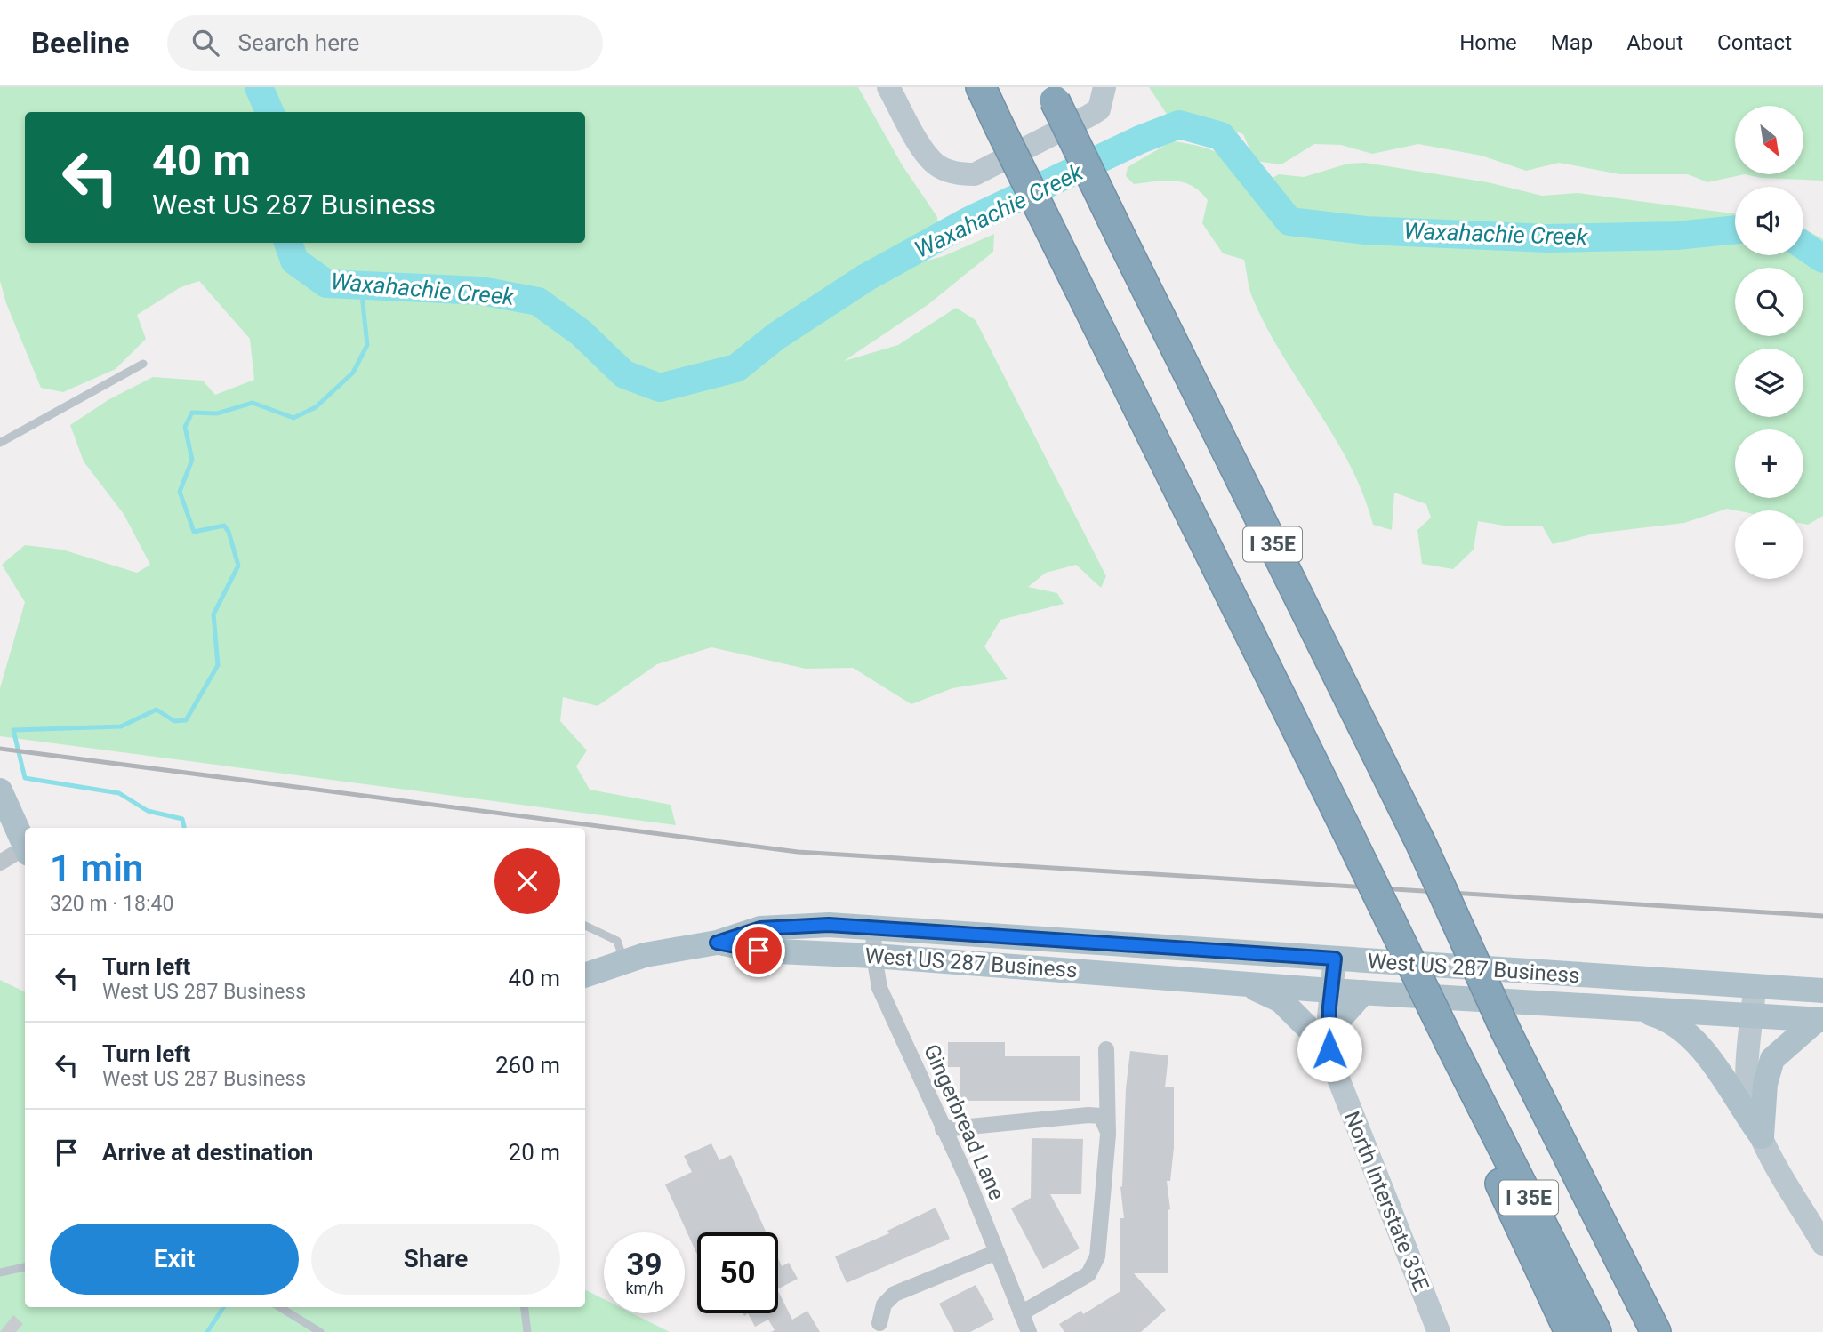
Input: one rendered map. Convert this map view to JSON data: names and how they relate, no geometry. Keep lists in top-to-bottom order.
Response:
{
  "streets": {
    "highway": ["I 35E"],
    "main road": ["West US 287 Business", "North Interstate 35E"],
    "street": ["Gingerbread Lane"]
  },
  "crossings": [
    ["West US 287 Business", "Gingerbread Lane"],
    ["West US 287 Business", "North Interstate 35E"]
  ],
  "water": ["Waxahachie Creek"],
  "north": "bottom right",
  "page": {
    "header": "Beeline",
    "search": "Search here",
    "nav": [
      "Home",
      "Map",
      "About",
      "Contact"
    ],
    "map_buttons": ["+", "−"],
    "turn": ["40 m", "West US 287 Business"],
    "heading": ["1 min", "320 m · 18:40"],
    "list": [
      {
        "name": "Turn left",
        "note": "West US 287 Business",
        "value": "40 m"
      },
      {
        "name": "Turn left",
        "note": "West US 287 Business",
        "value": "260 m"
      },
      {
        "name": "Arrive at destination",
        "value": "20 m"
      }
    ],
    "buttons": ["Exit", "Share"],
    "speed": "39 km/h",
    "limit": "50"
  }
}
